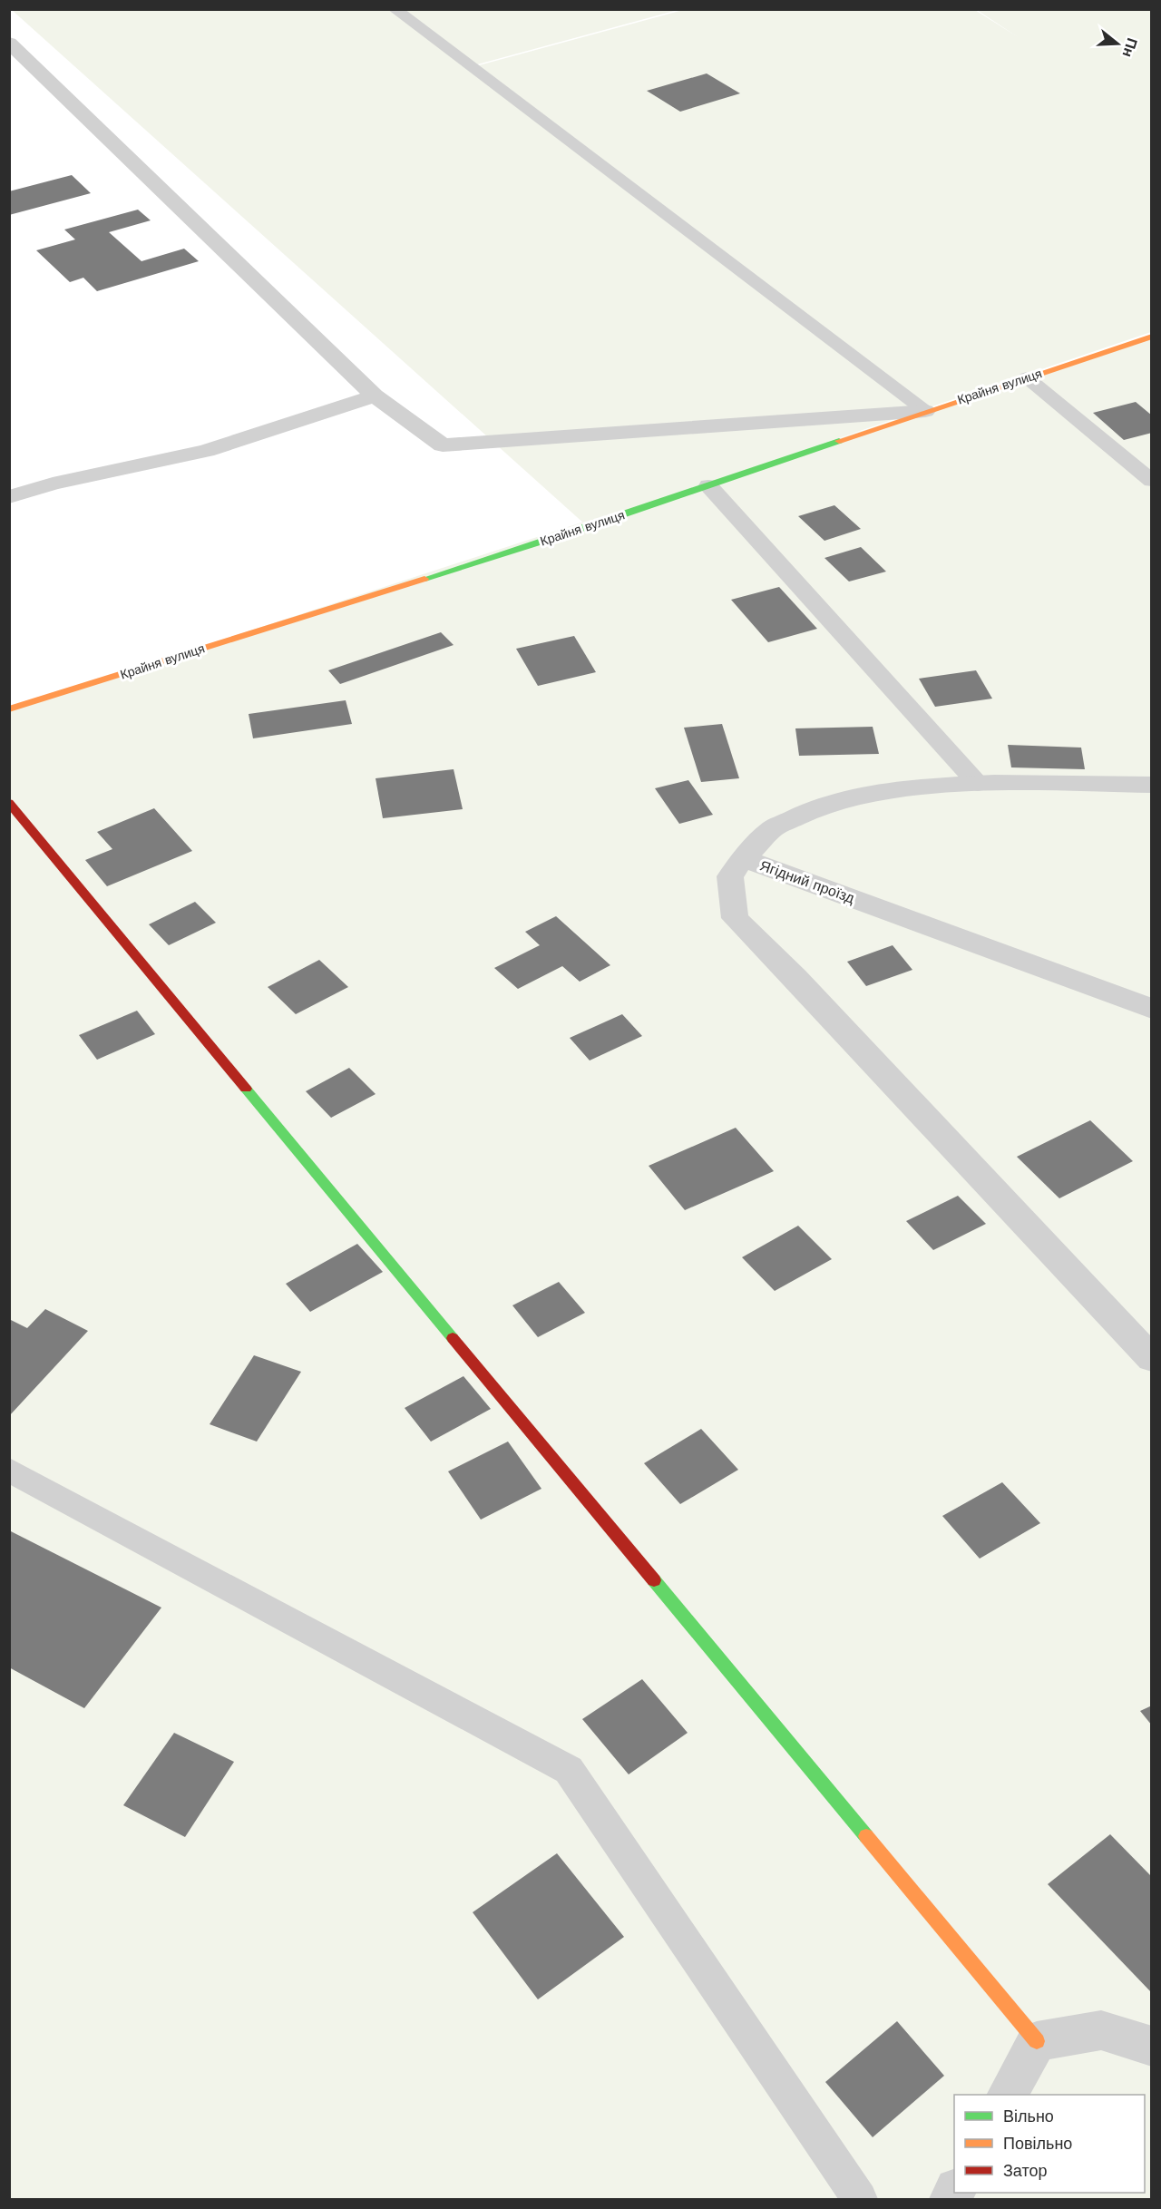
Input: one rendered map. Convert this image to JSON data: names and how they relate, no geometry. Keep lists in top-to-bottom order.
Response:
{
  "streets": {
    "street": ["Крайня вулиця", "Ягідний проїзд"]
  },
  "legend": ["Вільно", "Повільно", "Затор"],
  "north": "right"
}
